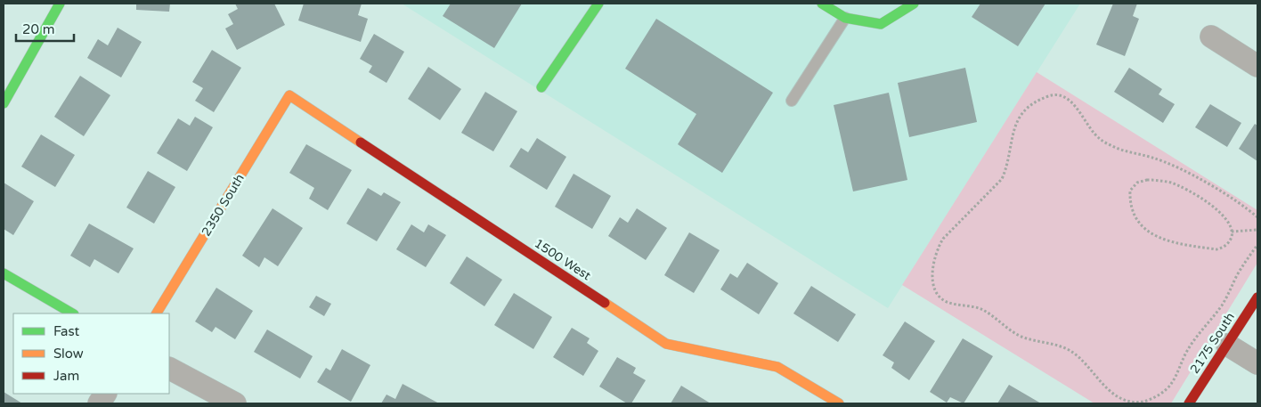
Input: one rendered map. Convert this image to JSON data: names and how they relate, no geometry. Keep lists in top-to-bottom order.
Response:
{
  "streets": {
    "street": ["2350 South", "1500 West", "2175 South"]
  },
  "crossings": [
    ["2350 South", "1500 West"]
  ],
  "legend": ["Fast", "Slow", "Jam"],
  "scale_bar": "20 m"
}
